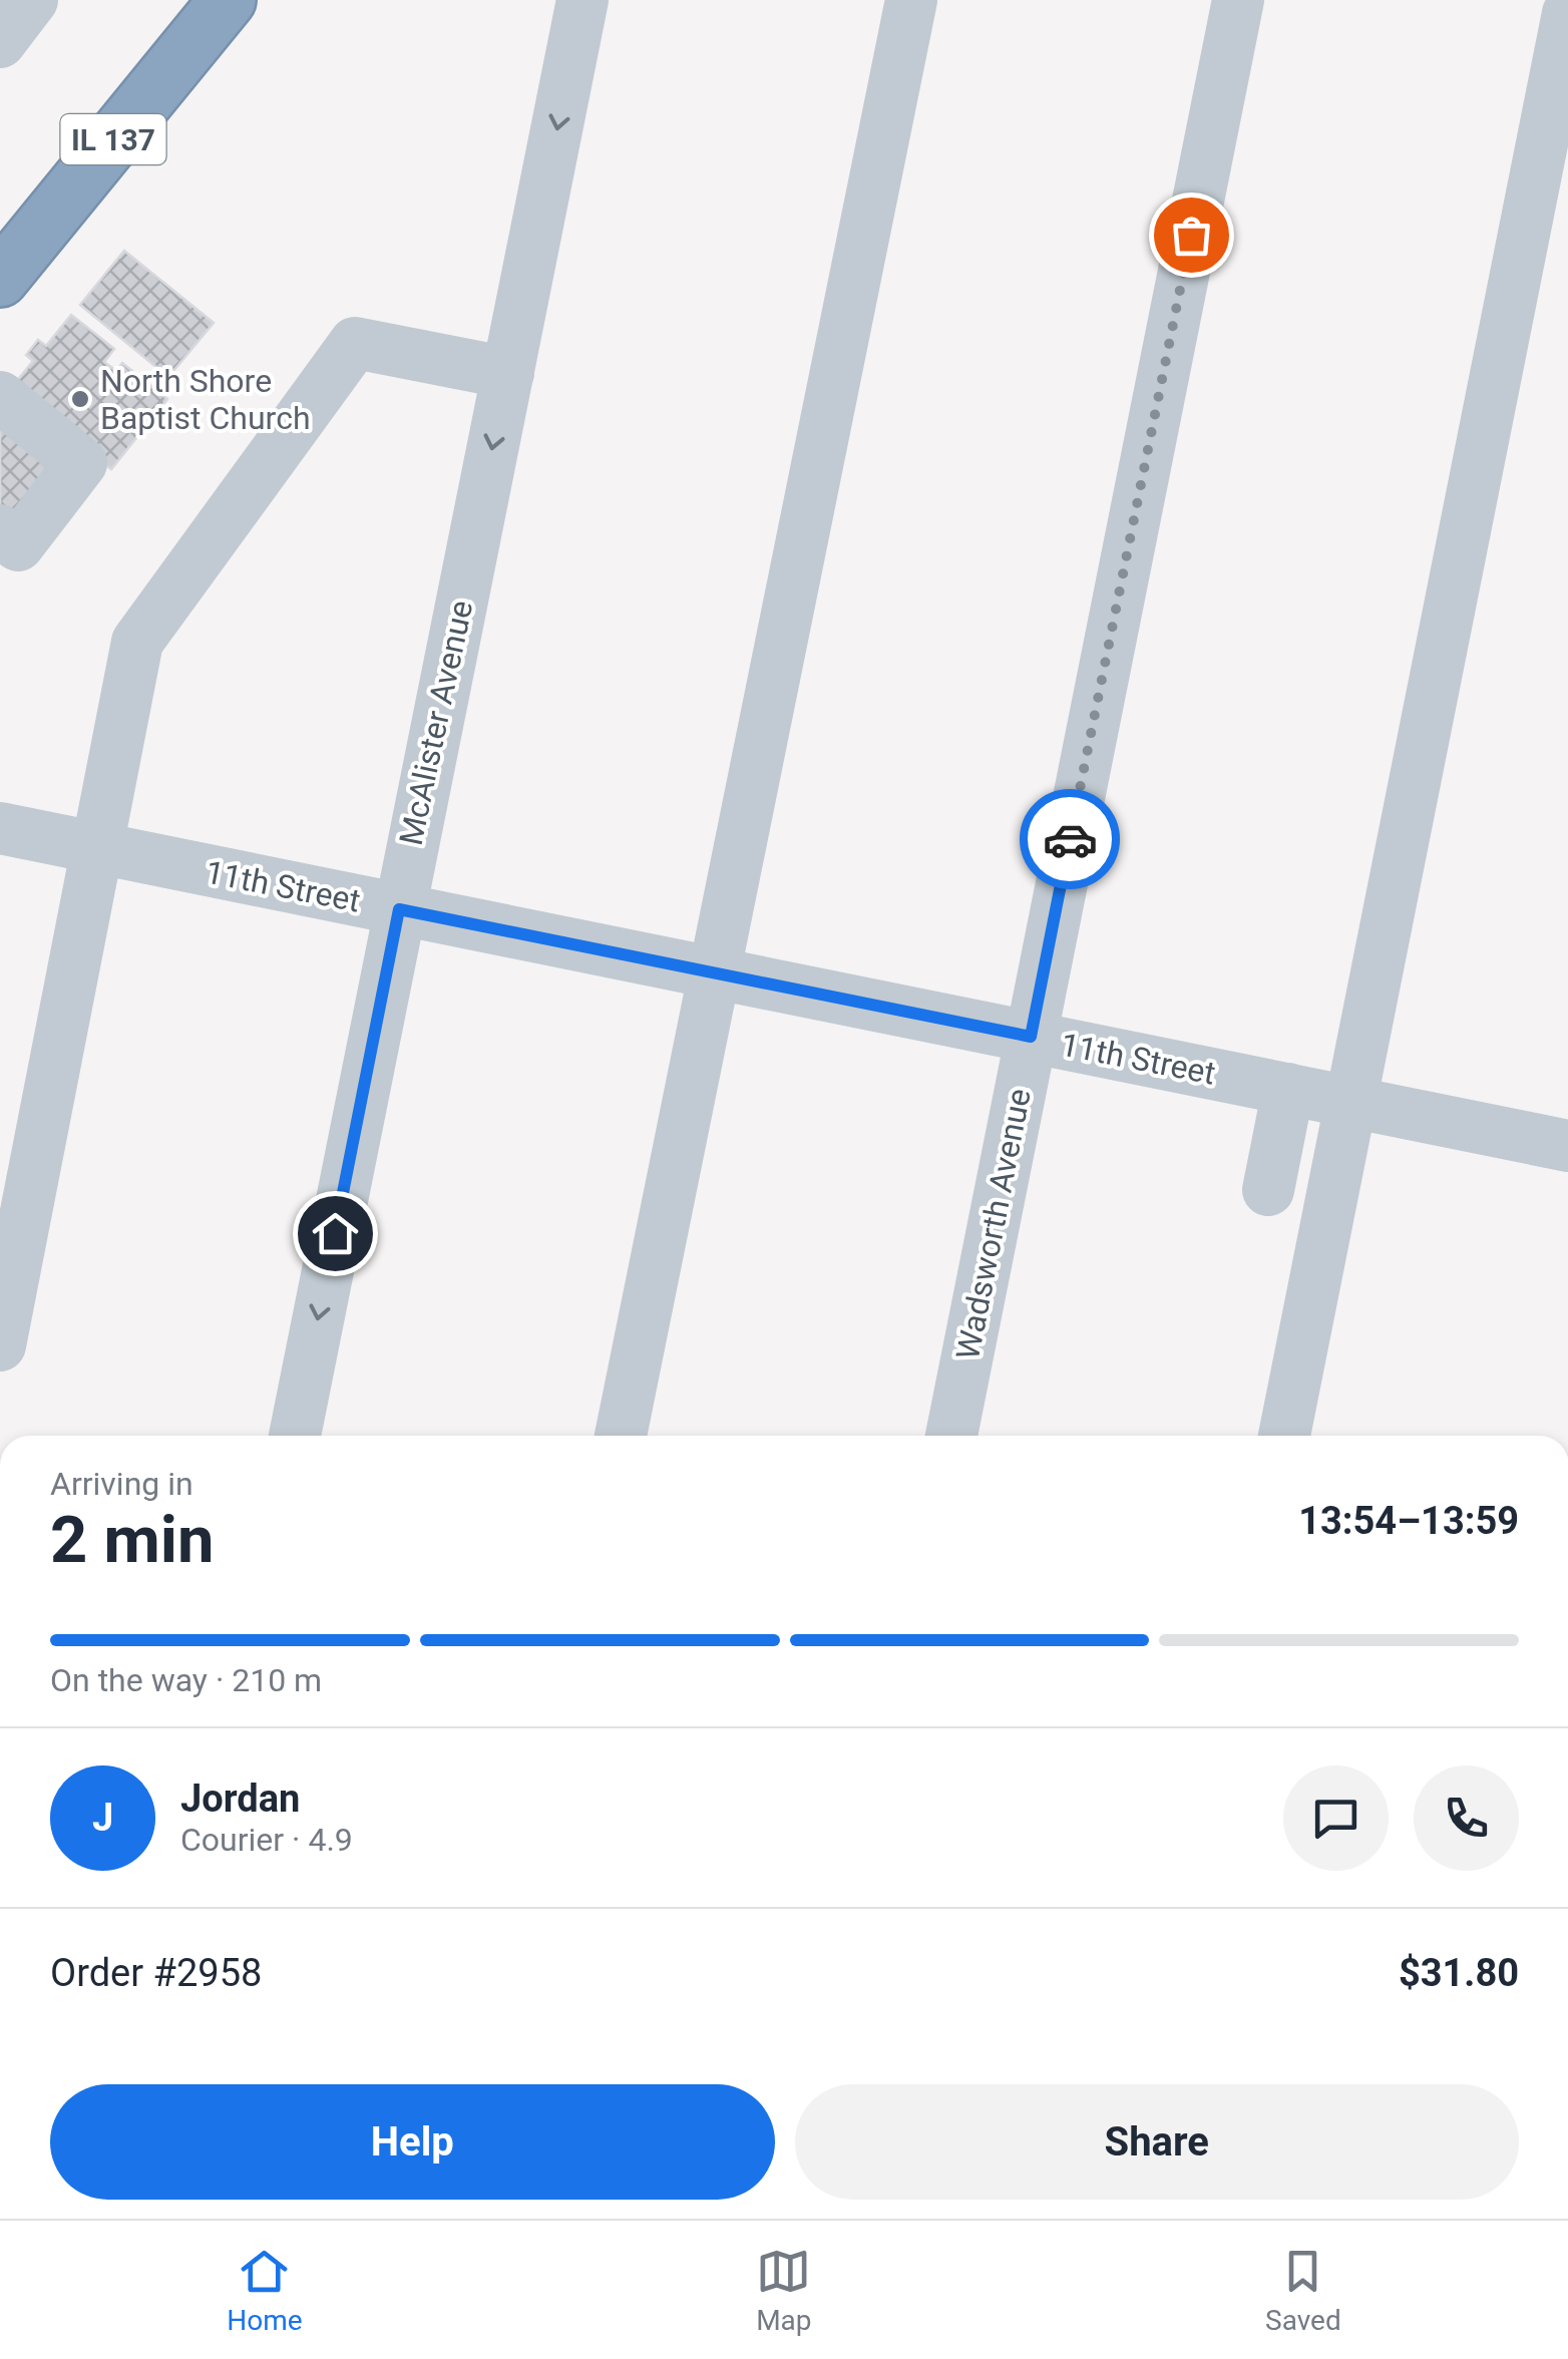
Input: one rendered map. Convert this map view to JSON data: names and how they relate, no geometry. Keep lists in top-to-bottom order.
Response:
{
  "streets": {
    "highway": ["IL 137"],
    "street": ["McAlister Avenue", "11th Street", "Wadsworth Avenue"]
  },
  "crossings": [
    ["McAlister Avenue", "11th Street"],
    ["11th Street", "Wadsworth Avenue"]
  ],
  "places": ["North Shore Baptist Church"],
  "page": {
    "heading": ["2 min", "Arriving in", "13:54–13:59"],
    "panel": [
      "Jordan",
      "Courier · 4.9",
      "Order #2958",
      "$31.80"
    ],
    "bar": "On the way · 210 m",
    "round": "J",
    "buttons": ["Help", "Share"],
    "tabs": ["Home", "Map", "Saved"]
  }
}
